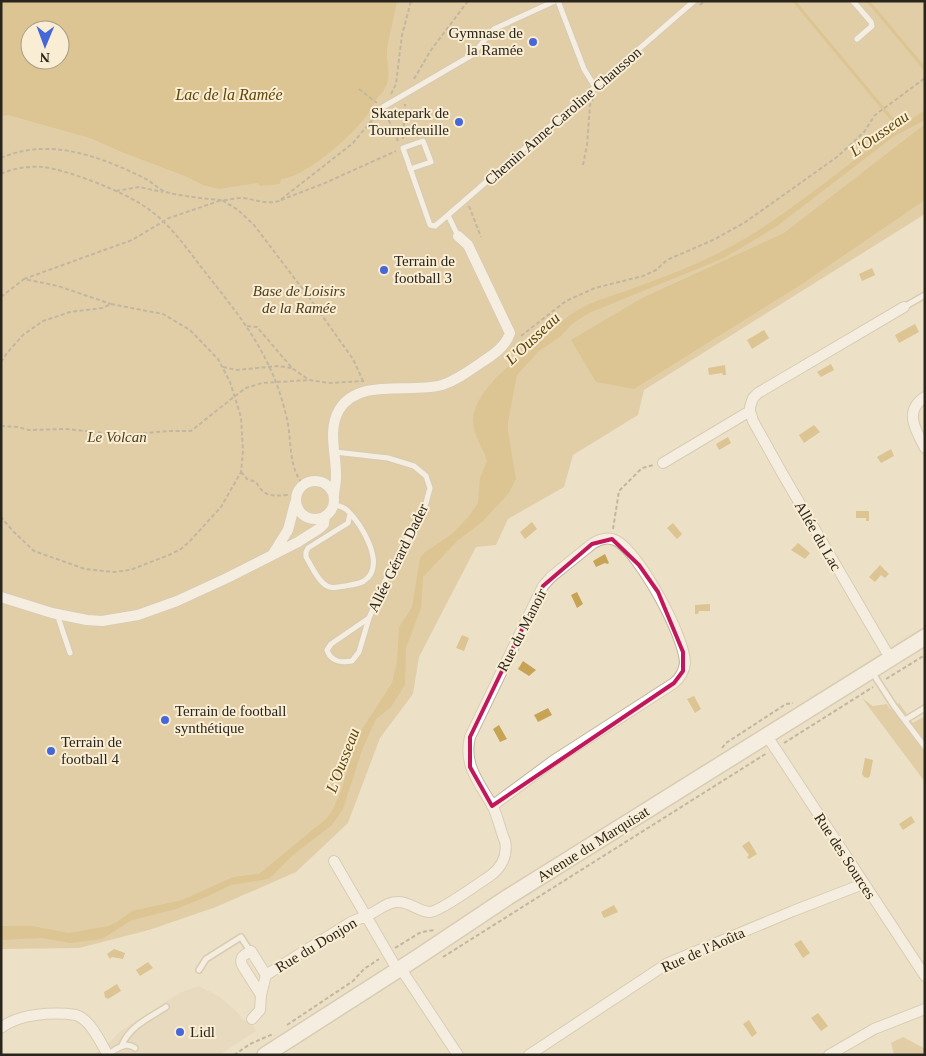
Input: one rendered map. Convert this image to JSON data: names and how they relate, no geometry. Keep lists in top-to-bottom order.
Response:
{
  "streets": {
    "main road": ["Avenue du Marquisat"],
    "street": [
      "Allée du Lac",
      "Rue du Manoir",
      "Rue des Sources",
      "Rue du Donjon",
      "Rue de l'Aoûta"
    ],
    "lane": ["Chemin Anne-Caroline Chausson", "Allée Gérard Dader"]
  },
  "crossings": [
    ["Allée du Lac", "Avenue du Marquisat"],
    ["Rue du Manoir", "Rue du Donjon"],
    ["Avenue du Marquisat", "Rue des Sources"],
    ["Rue des Sources", "Rue de l'Aoûta"]
  ],
  "water": ["Lac de la Ramée", "L'Ousseau"],
  "parks": ["Base de Loisirs de la Ramée", "Le Volcan"],
  "places": [
    "Gymnase de la Ramée",
    "Skatepark de Tournefeuille",
    "Terrain de football 3",
    "Terrain de football synthétique",
    "Terrain de football 4",
    "Lidl"
  ],
  "north": "bottom"
}
